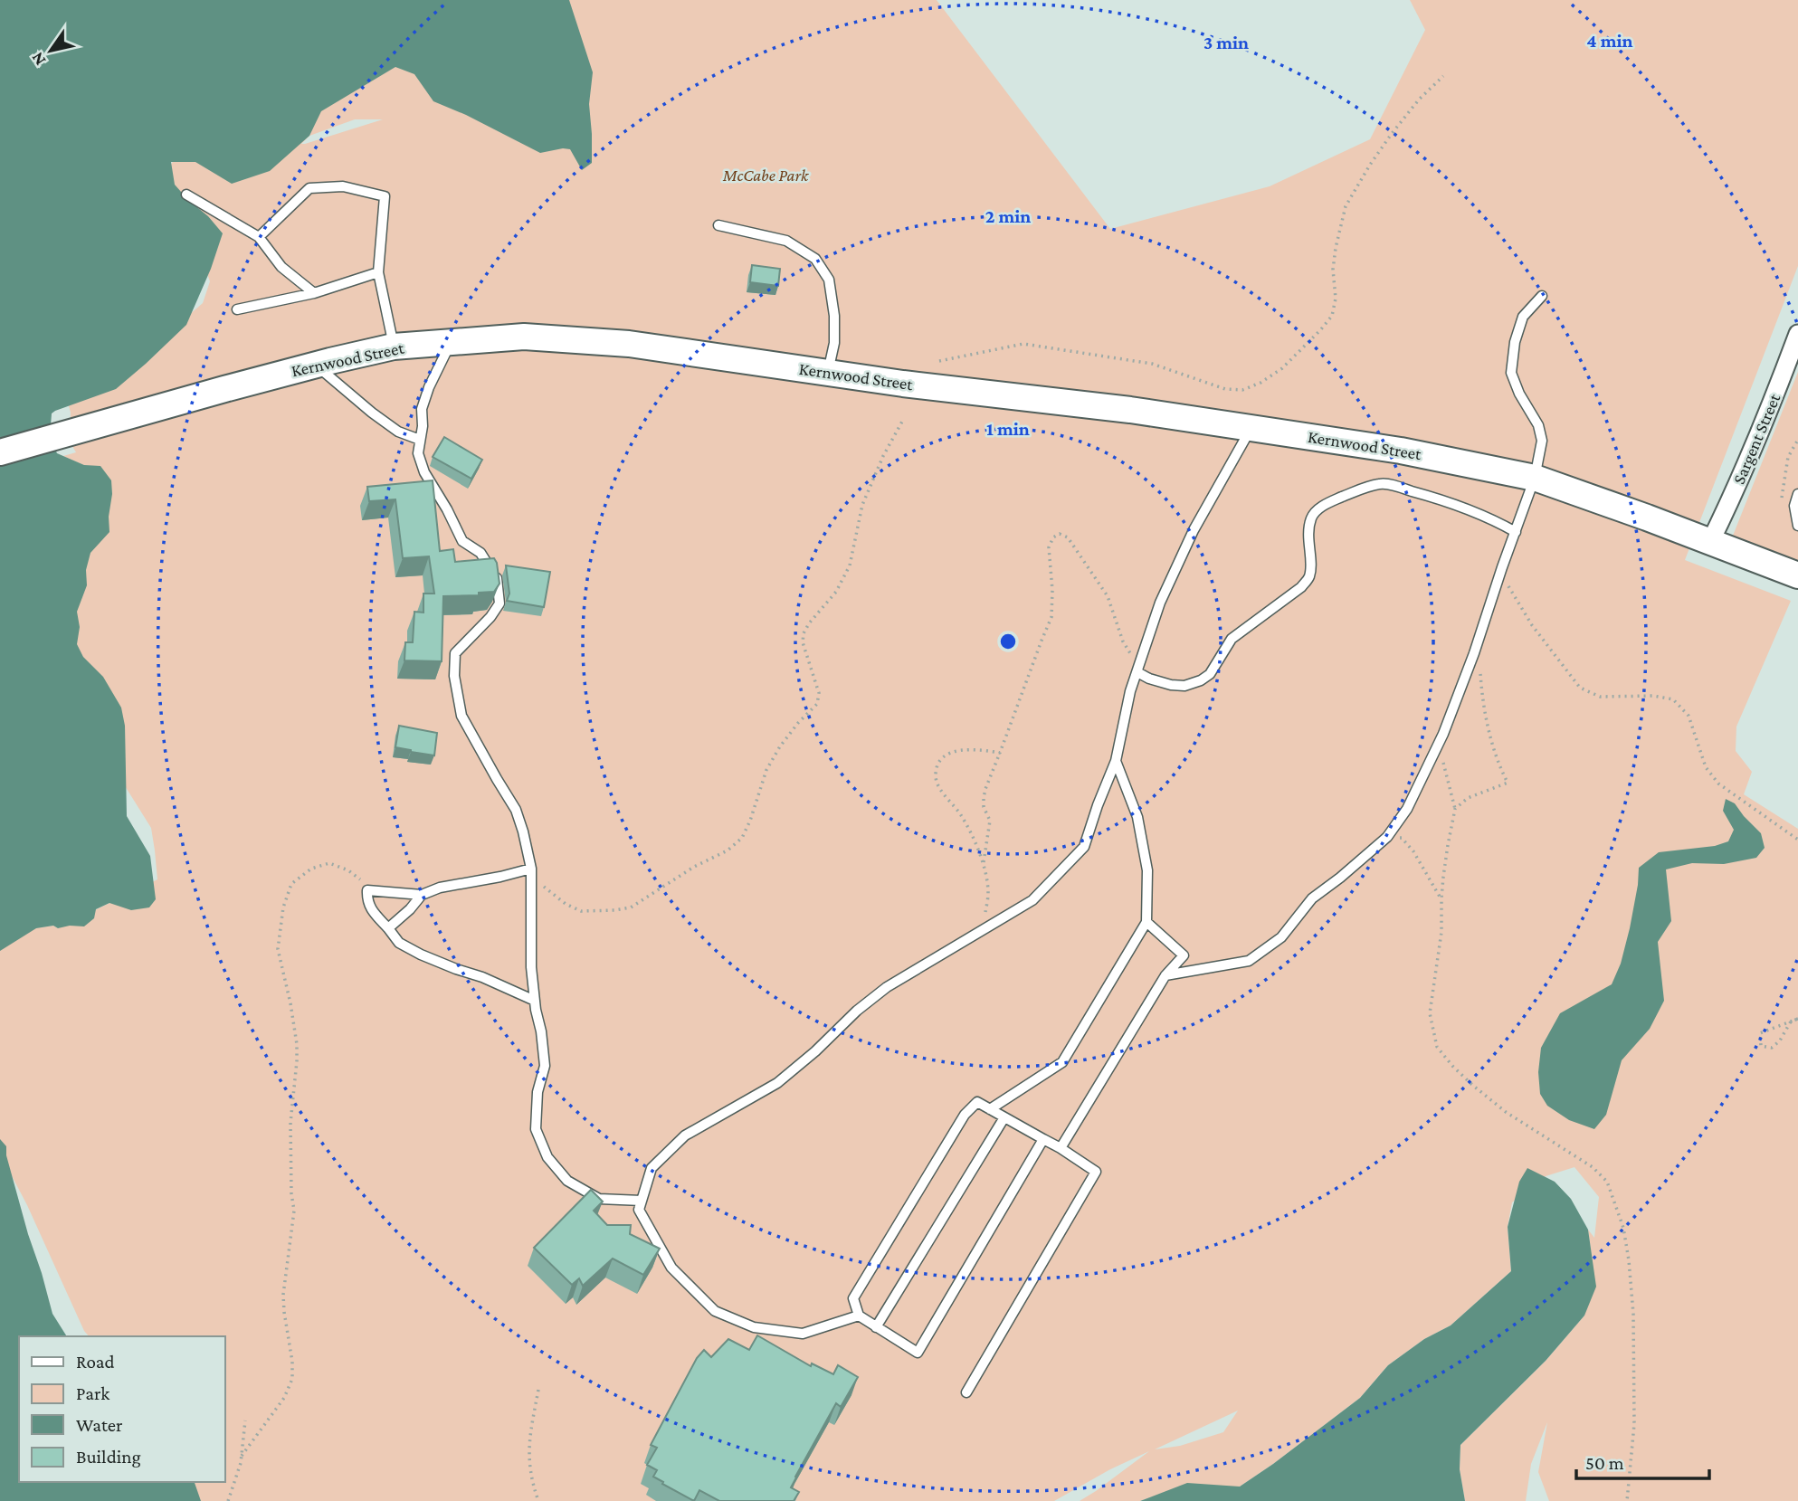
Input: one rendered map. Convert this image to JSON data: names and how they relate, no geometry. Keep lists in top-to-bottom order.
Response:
{
  "streets": {
    "main road": ["Kernwood Street"],
    "street": ["Sargent Street"]
  },
  "crossings": [
    ["Kernwood Street", "Sargent Street"]
  ],
  "parks": ["McCabe Park"],
  "legend": [
    "Road",
    "Park",
    "Water",
    "Building"
  ],
  "scale_bar": "50 m",
  "north": "bottom left",
  "rings": [
    "4 min",
    "3 min",
    "2 min",
    "1 min"
  ]
}
